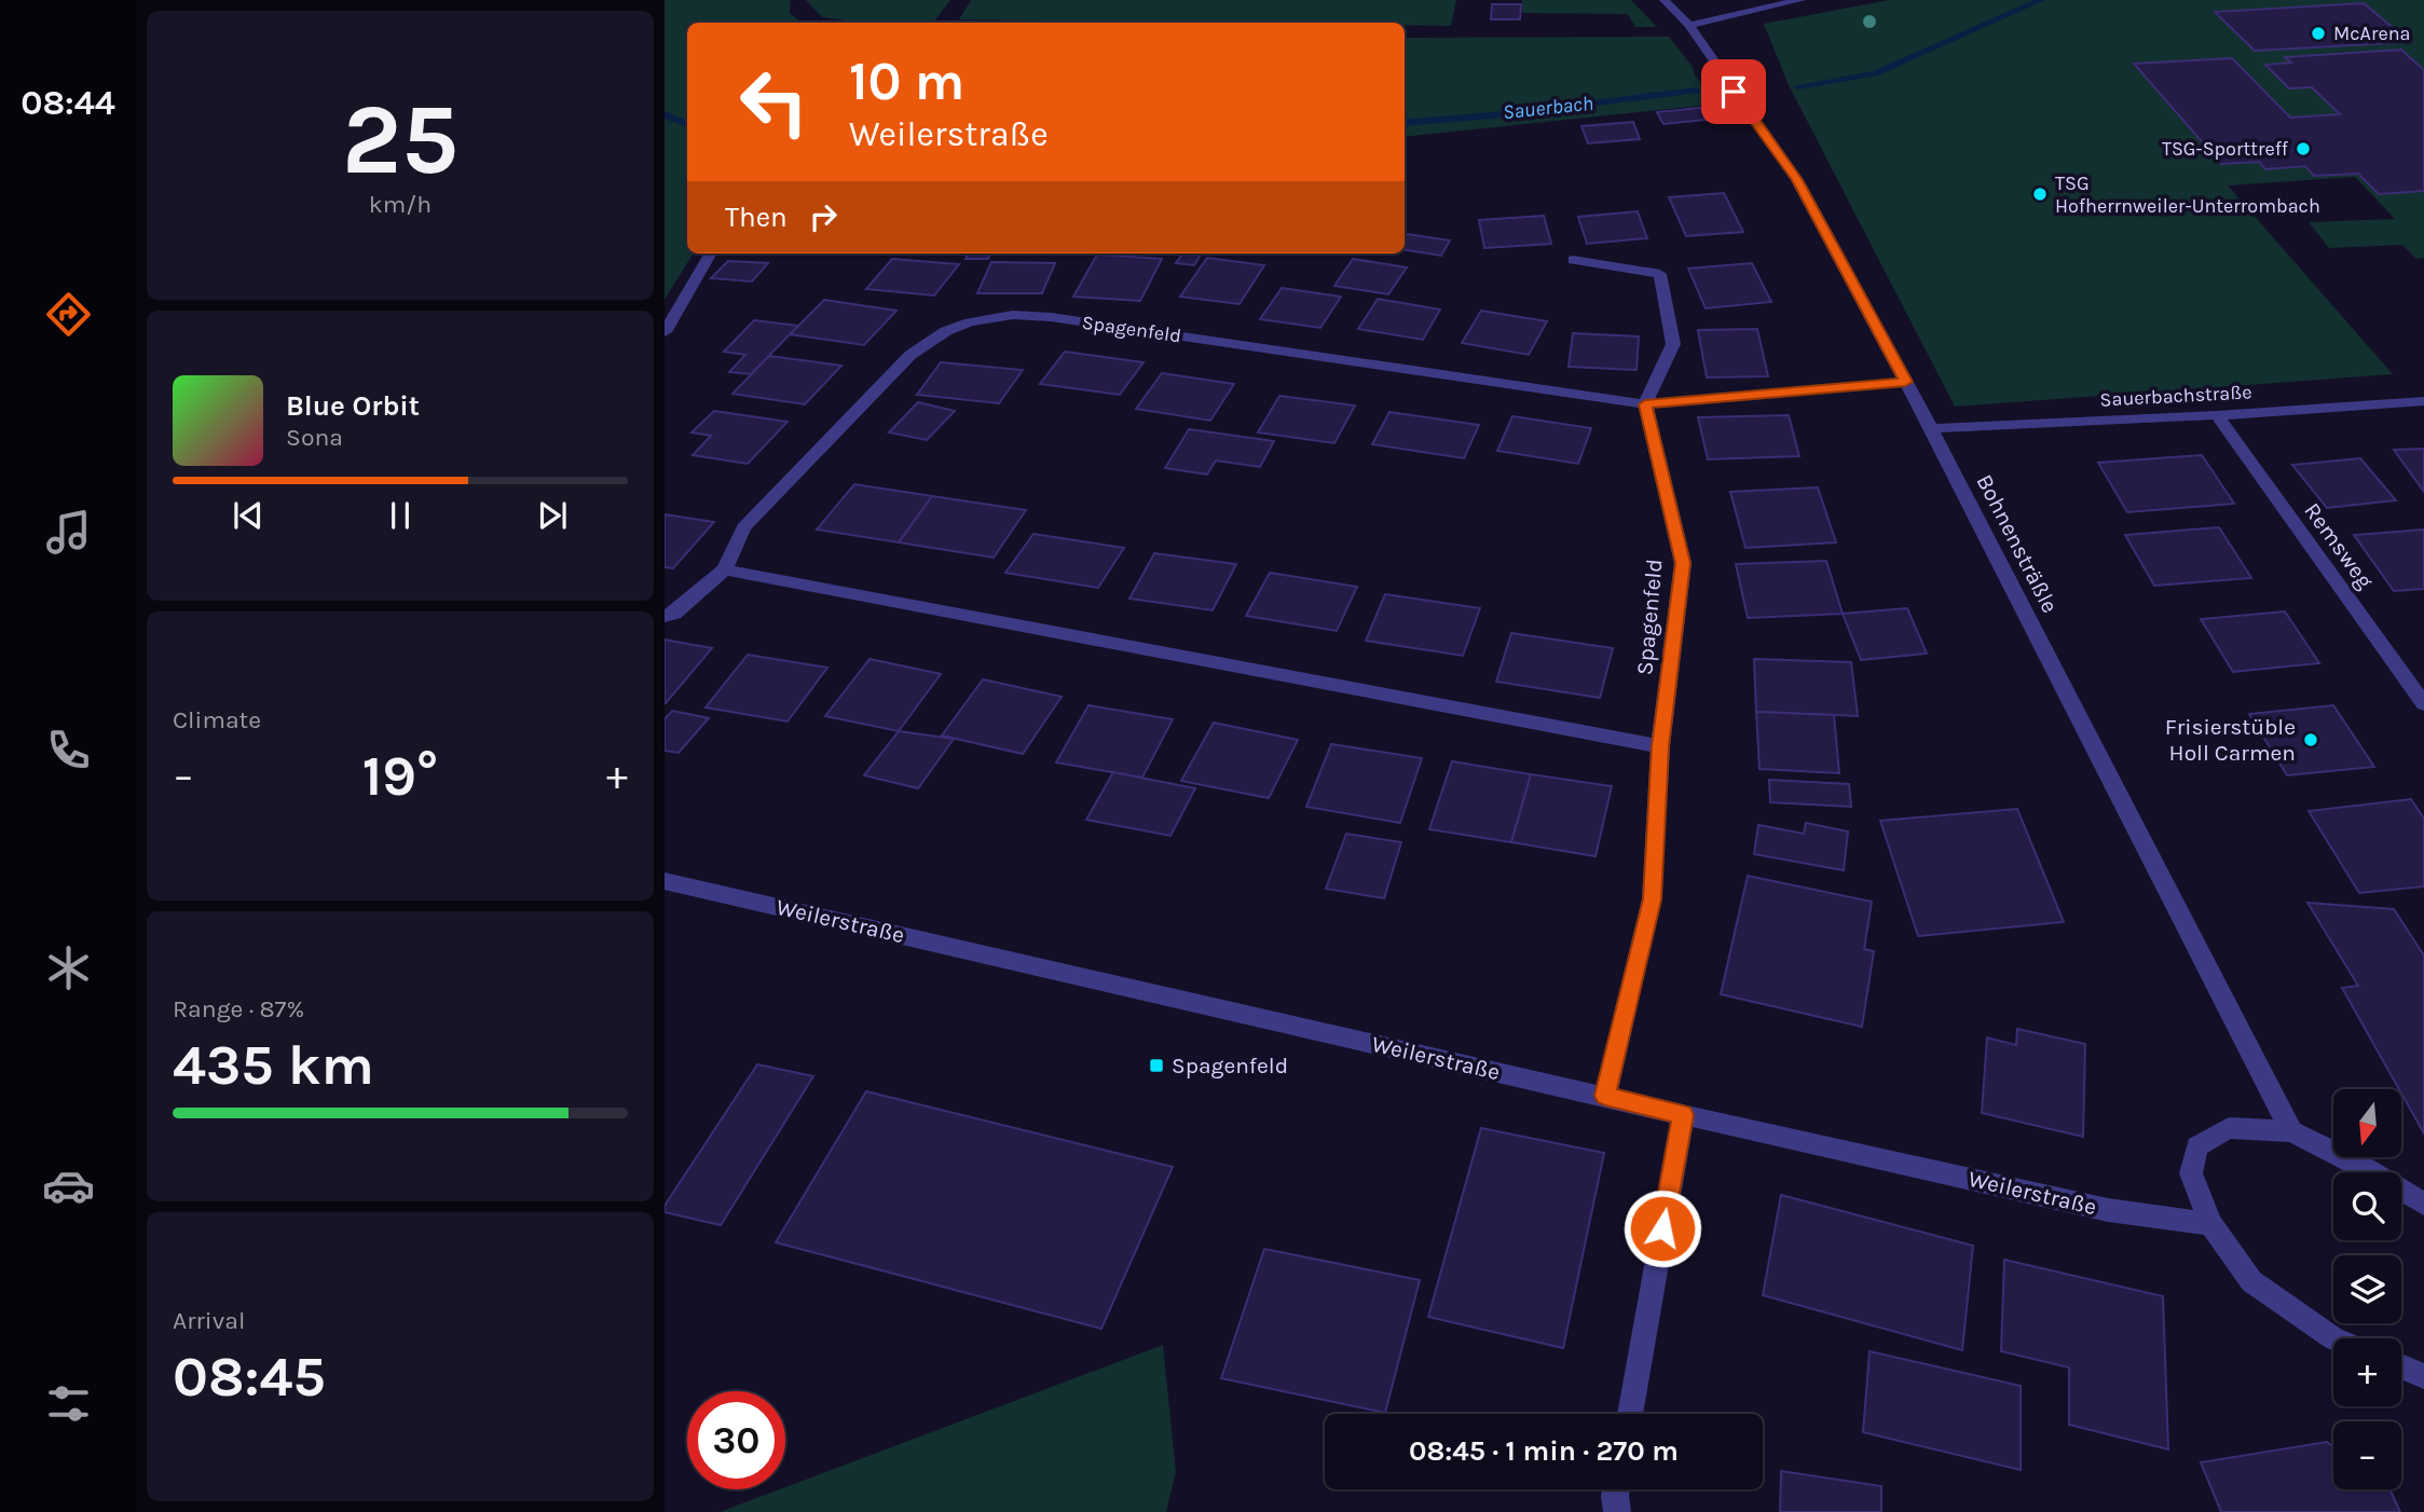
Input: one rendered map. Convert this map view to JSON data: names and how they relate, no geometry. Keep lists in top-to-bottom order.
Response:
{
  "streets": {
    "street": [
      "Spagenfeld",
      "Sauerbachstraße",
      "Bohnensträßle",
      "Remsweg",
      "Weilerstraße"
    ]
  },
  "crossings": [
    ["Spagenfeld", "Bohnensträßle"],
    ["Spagenfeld", "Weilerstraße"],
    ["Sauerbachstraße", "Bohnensträßle"],
    ["Sauerbachstraße", "Remsweg"]
  ],
  "water": ["Sauerbach"],
  "places": {
    "other": [
      "McArena",
      "TSG-Sporttreff",
      "TSG Hofherrnweiler-Unterrombach",
      "Frisierstüble Holl Carmen"
    ],
    "transit": ["Spagenfeld"]
  },
  "north": "bottom",
  "page": {
    "tabs": "08:44",
    "tile": [
      ["25", "km/h"],
      "Climate",
      ["Range · 87%", "435 km"],
      ["Arrival", "08:45"]
    ],
    "turn": ["10 m", "Weilerstraße"],
    "then": "Then",
    "song": ["Blue Orbit", "Sona"],
    "heat": ["−", "19°", "+"],
    "map_buttons": ["+", "−"],
    "limit": "30",
    "trip": "08:45 · 1 min · 270 m"
  }
}
